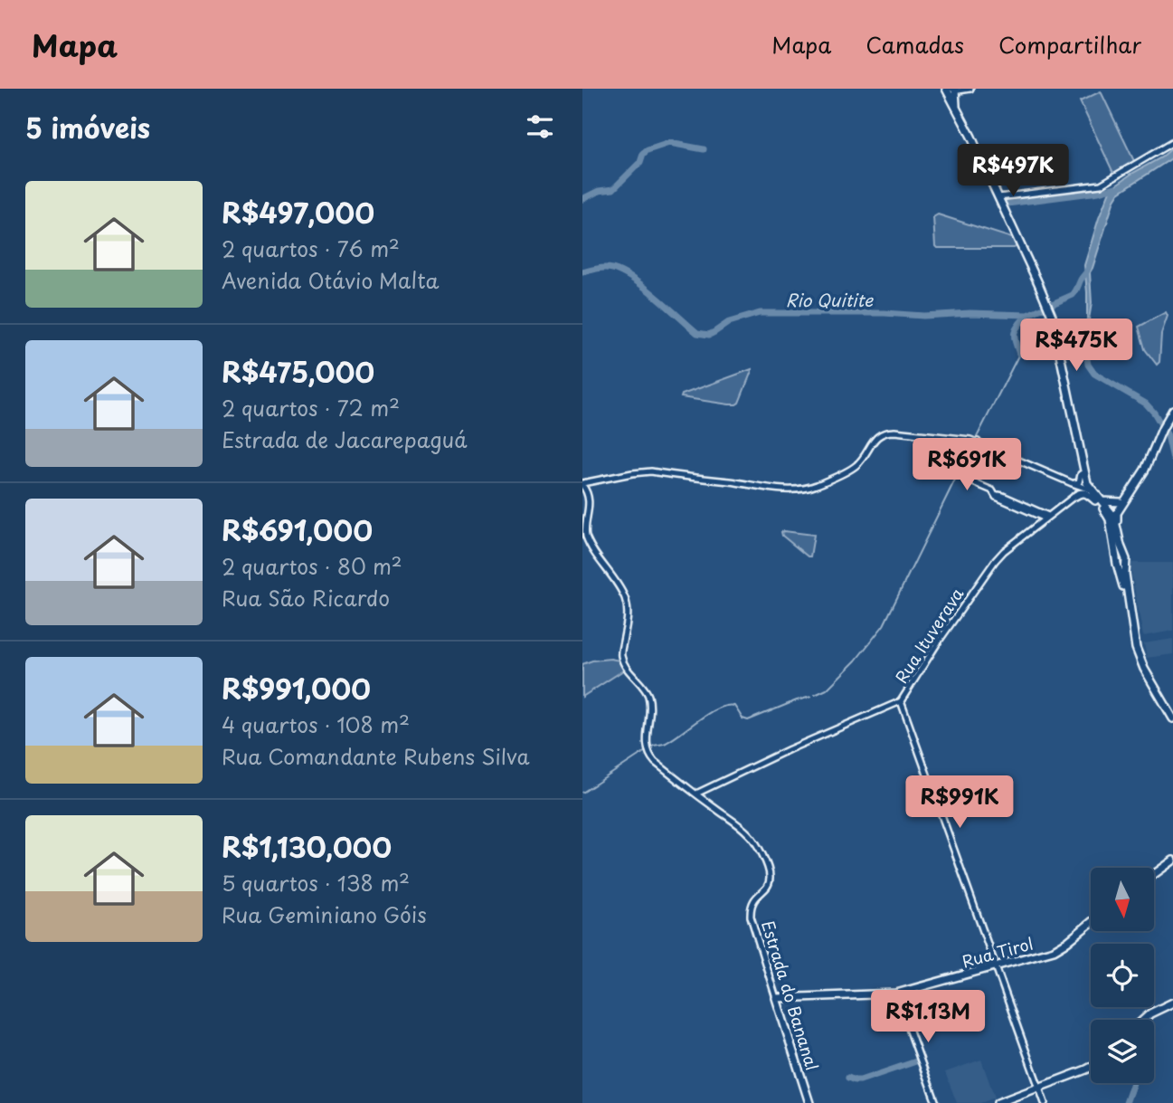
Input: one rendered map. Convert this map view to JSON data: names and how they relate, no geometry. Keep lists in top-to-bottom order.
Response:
{
  "streets": {
    "main road": ["Rua Tirol", "Estrada do Bananal"],
    "street": ["Rua Ituverava"]
  },
  "crossings": [
    ["Rua Ituverava", "Estrada do Bananal"],
    ["Rua Tirol", "Estrada do Bananal"]
  ],
  "water": ["Rio Quitite"],
  "north": "bottom",
  "page": {
    "header": "Mapa",
    "nav": ["Mapa", "Camadas", "Compartilhar"],
    "heading": "5 imóveis",
    "price": [
      "R$497K",
      "R$475K",
      "R$691K",
      "R$991K",
      "R$1.13M"
    ],
    "list": [
      {
        "name": "R$497,000",
        "note": "2 quartos · 76 m² · Avenida Otávio Malta"
      },
      {
        "name": "R$475,000",
        "note": "2 quartos · 72 m² · Estrada de Jacarepaguá"
      },
      {
        "name": "R$691,000",
        "note": "2 quartos · 80 m² · Rua São Ricardo"
      },
      {
        "name": "R$991,000",
        "note": "4 quartos · 108 m² · Rua Comandante Rubens Silva"
      },
      {
        "name": "R$1,130,000",
        "note": "5 quartos · 138 m² · Rua Geminiano Góis"
      }
    ]
  }
}
